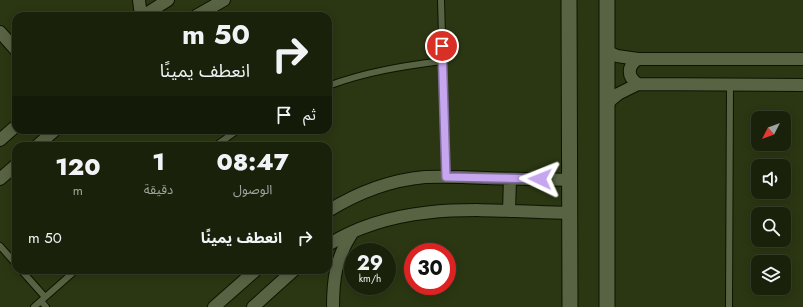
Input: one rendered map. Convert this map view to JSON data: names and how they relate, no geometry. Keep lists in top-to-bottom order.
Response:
{
  "north": "bottom left",
  "page": {
    "turn": ["50 m", "انعطف يمينًا"],
    "then": "ثم",
    "eta": [
      "08:47",
      "الوصول",
      "1",
      "دقيقة",
      "120",
      "m"
    ],
    "list": [
      {
        "name": "انعطف يمينًا",
        "value": "50 m"
      }
    ],
    "speed": "29 km/h",
    "limit": "30"
  }
}
